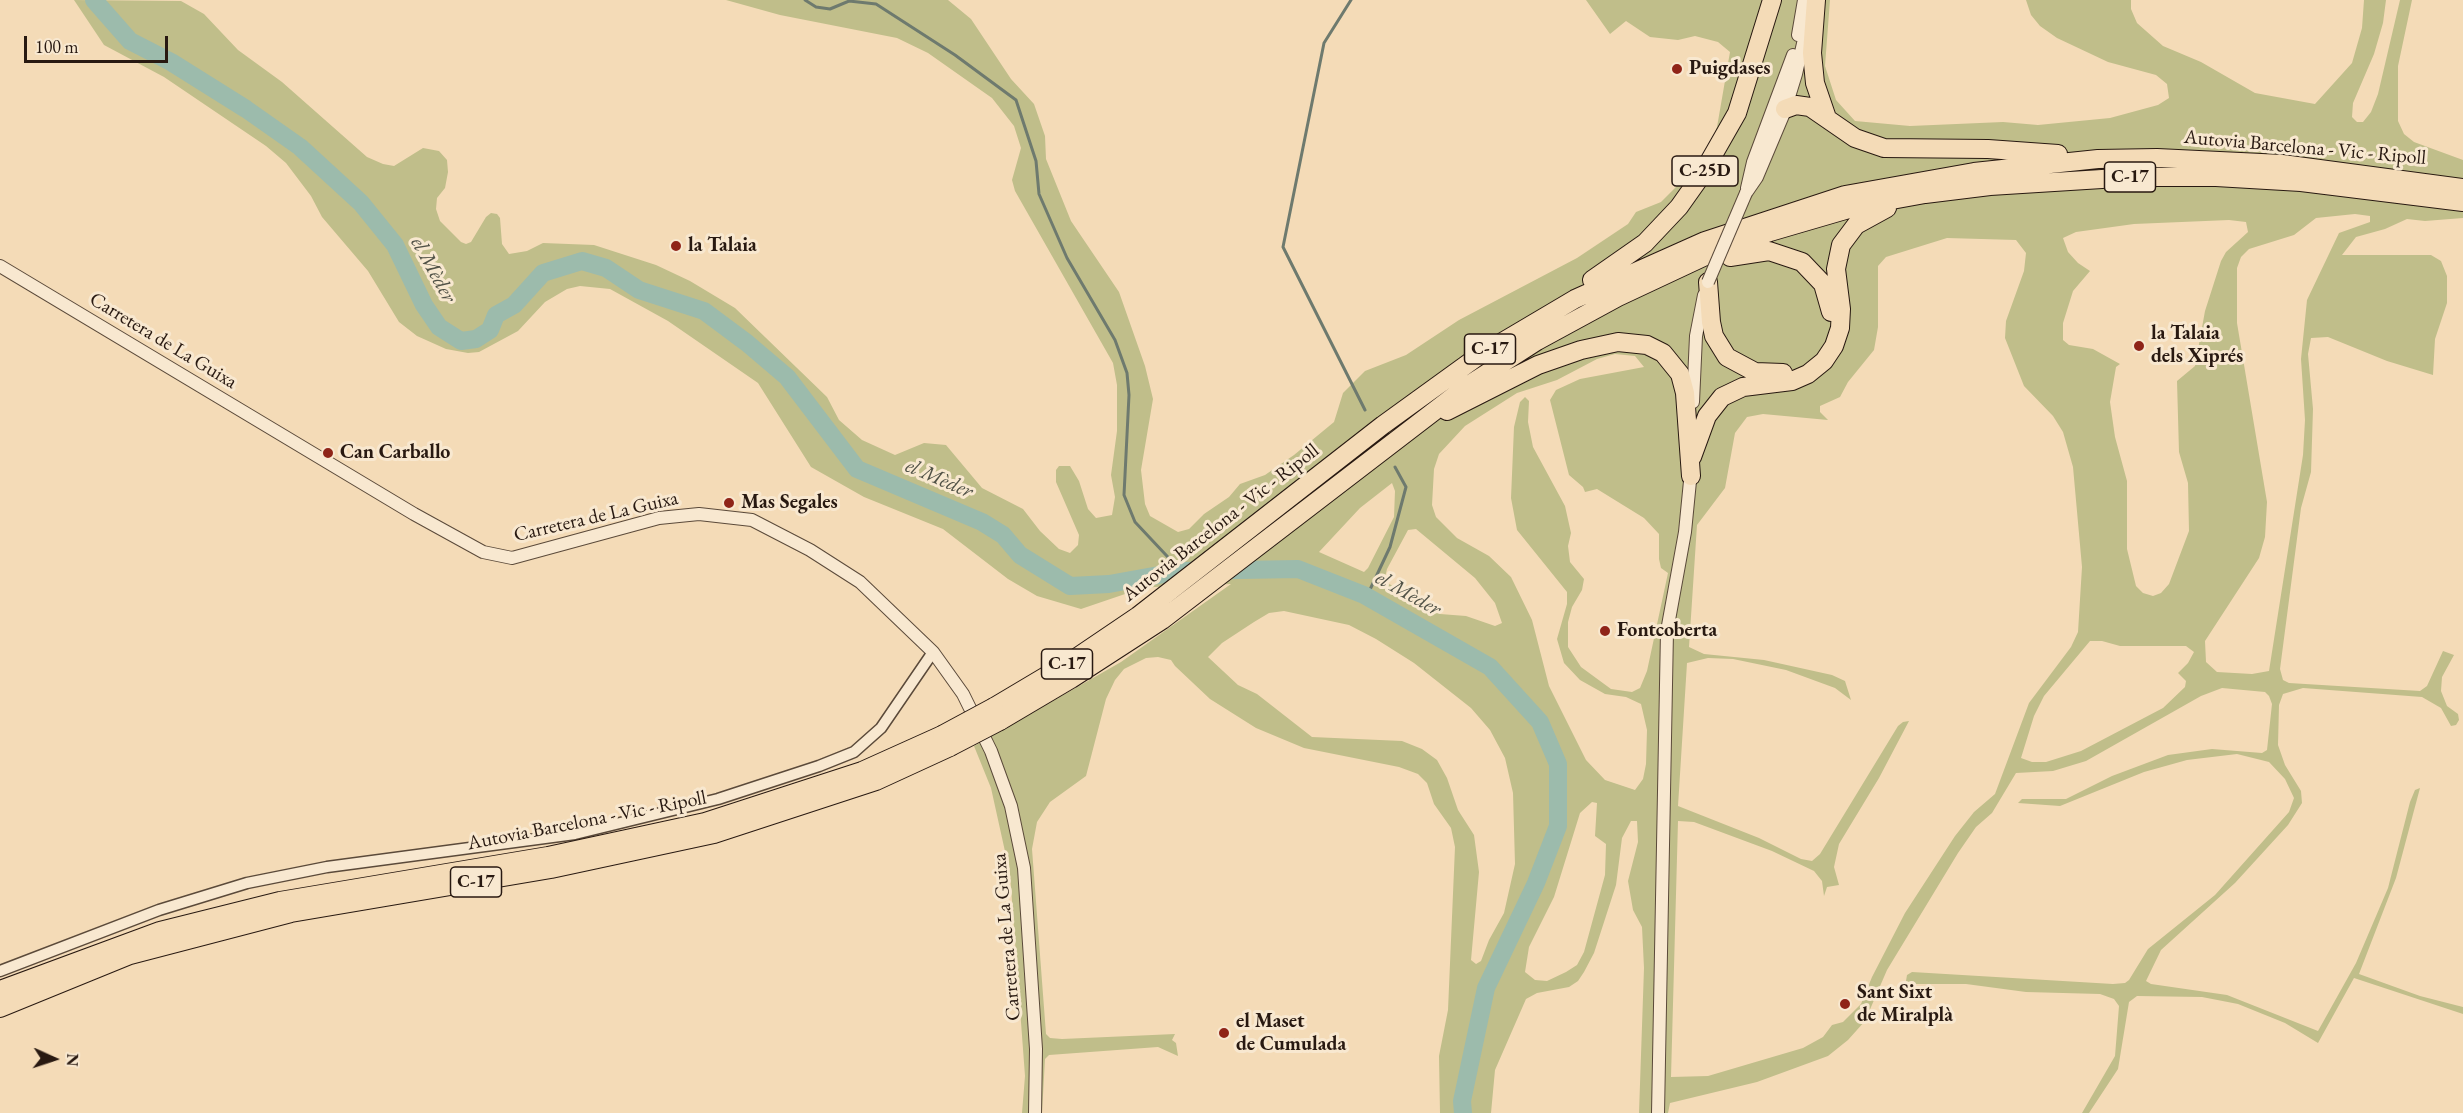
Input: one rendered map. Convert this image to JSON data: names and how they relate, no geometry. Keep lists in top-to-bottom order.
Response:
{
  "streets": {
    "highway": ["Autovia Barcelona - Vic - Ripoll", "C-25D", "C-17"],
    "street": ["Carretera de La Guixa"]
  },
  "crossings": [
    ["Autovia Barcelona - Vic - Ripoll", "C-25D"]
  ],
  "water": ["el Mèder"],
  "places": [
    "Puigdases",
    "la Talaia",
    "la Talaia dels Xiprés",
    "Can Carballo",
    "Mas Segales",
    "Fontcoberta",
    "Sant Sixt de Miralplà",
    "el Maset de Cumulada"
  ],
  "scale_bar": "100 m",
  "north": "right"
}
